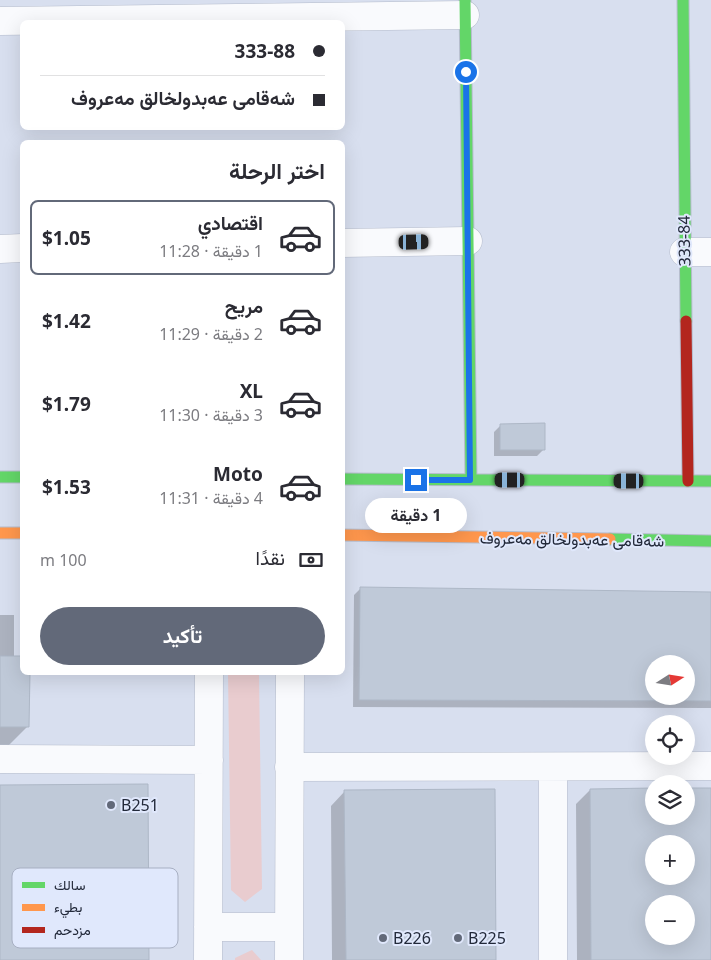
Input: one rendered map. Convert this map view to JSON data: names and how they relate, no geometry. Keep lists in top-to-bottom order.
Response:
{
  "streets": {
    "street": ["333-84", "شەقامی عەبدولخالق مەعروف"]
  },
  "places": ["B251", "B226", "B225"],
  "legend": ["سالك", "بطيء", "مزدحم"],
  "north": "right",
  "page": {
    "banner": ["333-88", "شەقامی عەبدولخالق مەعروف"],
    "heading": "اختر الرحلة",
    "list": [
      {
        "name": "اقتصادي",
        "note": "1 دقيقة · 11:28",
        "value": "$1.05"
      },
      {
        "name": "مريح",
        "note": "2 دقيقة · 11:29",
        "value": "$1.42"
      },
      {
        "name": "XL",
        "note": "3 دقيقة · 11:30",
        "value": "$1.79"
      },
      {
        "name": "Moto",
        "note": "4 دقيقة · 11:31",
        "value": "$1.53"
      }
    ],
    "bubble": "1 دقيقة",
    "pay": ["نقدًا", "100 m"],
    "buttons": "تأكيد",
    "map_buttons": ["+", "−"]
  }
}
